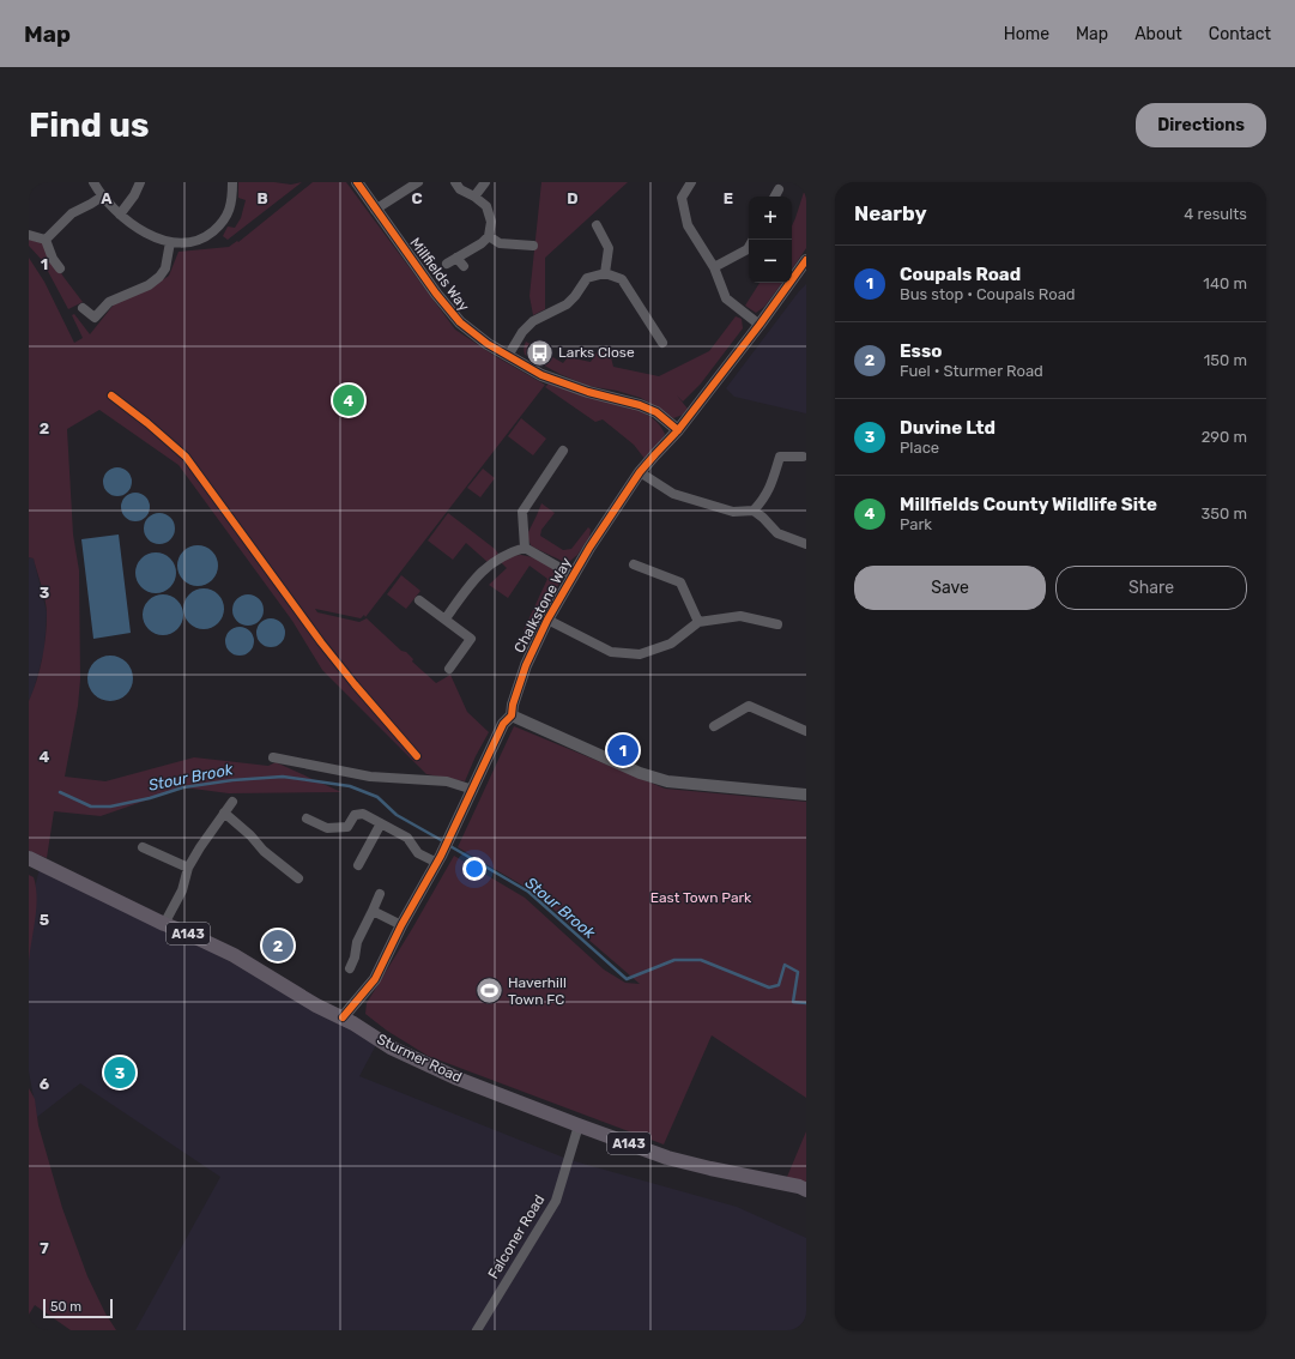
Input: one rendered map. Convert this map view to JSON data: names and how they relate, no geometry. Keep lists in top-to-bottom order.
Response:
{
  "streets": {
    "main road": ["A143", "Sturmer Road"],
    "street": ["Millfields Way", "Chalkstone Way", "Falconer Road"]
  },
  "crossings": [
    ["Millfields Way", "Chalkstone Way"],
    ["Chalkstone Way", "Sturmer Road"],
    ["Sturmer Road", "Falconer Road"]
  ],
  "water": ["Stour Brook"],
  "parks": ["East Town Park"],
  "places": {
    "bus stop": ["Larks Close"],
    "sports": ["Haverhill Town FC"]
  },
  "scale_bar": "50 m",
  "page": {
    "header": "Map",
    "nav": [
      "Home",
      "Map",
      "About",
      "Contact"
    ],
    "buttons": [
      "Directions",
      ["Save", "Share"]
    ],
    "title": "Find us",
    "heading": ["Nearby", "4 results"],
    "map_buttons": ["+", "−"],
    "list": [
      {
        "mark": "1",
        "name": "Coupals Road",
        "note": "Bus stop · Coupals Road",
        "value": "140 m"
      },
      {
        "mark": "2",
        "name": "Esso",
        "note": "Fuel · Sturmer Road",
        "value": "150 m"
      },
      {
        "mark": "3",
        "name": "Duvine Ltd",
        "note": "Place",
        "value": "290 m"
      },
      {
        "mark": "4",
        "name": "Millfields County Wildlife Site",
        "note": "Park",
        "value": "350 m"
      }
    ],
    "pins": [
      "4",
      "1",
      "2",
      "3"
    ],
    "scale": "50 m"
  },
  "grid": {
    "columns": [
      "A",
      "B",
      "C",
      "D",
      "E"
    ],
    "rows": [
      "1",
      "2",
      "3",
      "4",
      "5",
      "6",
      "7"
    ]
  }
}
